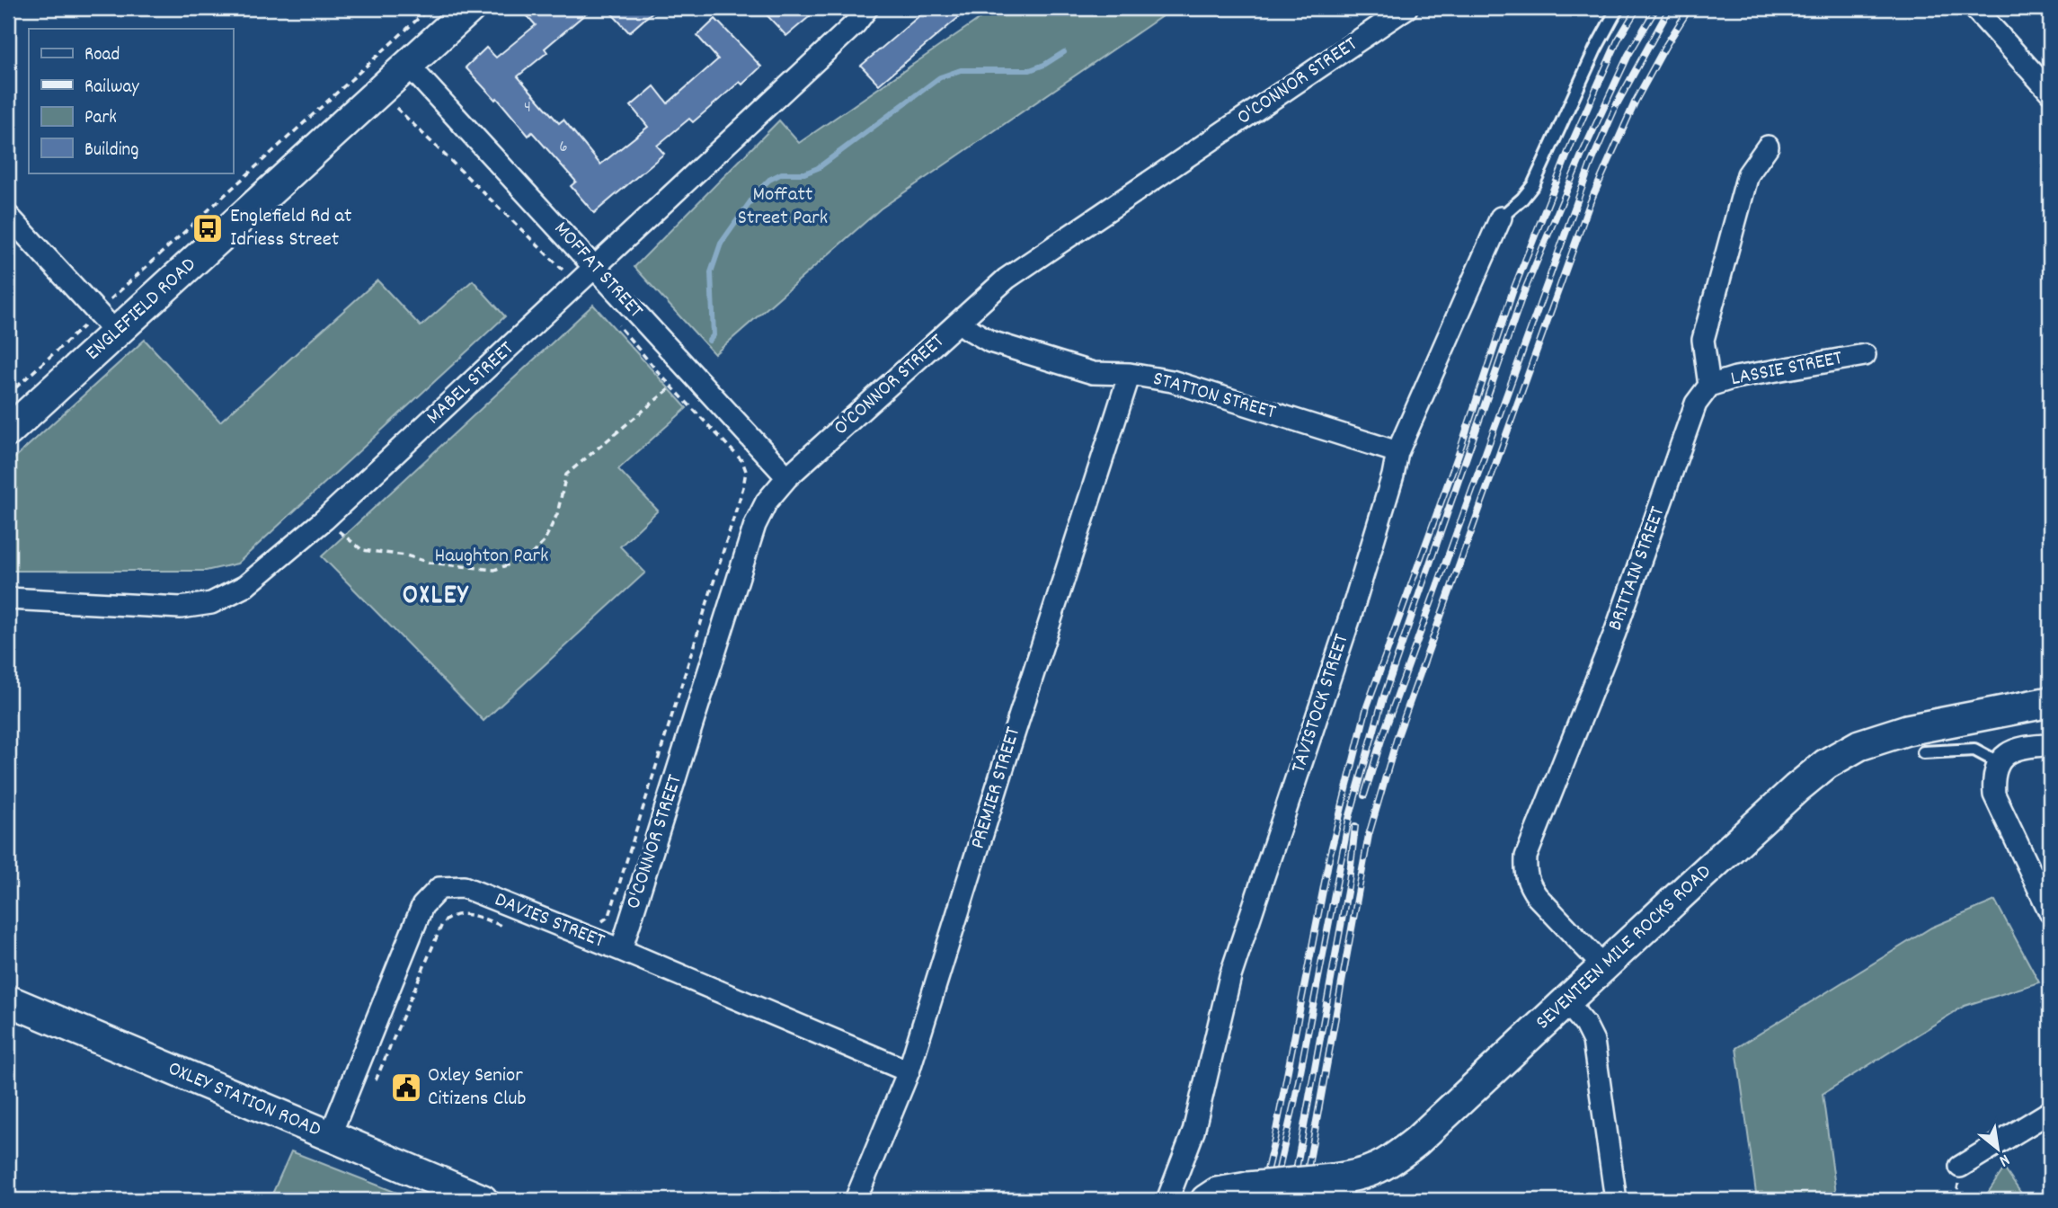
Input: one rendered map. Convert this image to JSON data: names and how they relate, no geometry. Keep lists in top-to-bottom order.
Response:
{
  "streets": {
    "main road": ["ENGLEFIELD ROAD", "SEVENTEEN MILE ROCKS ROAD", "OXLEY STATION ROAD"],
    "street": [
      "O'CONNOR STREET",
      "MOFFAT STREET",
      "LASSIE STREET",
      "MABEL STREET",
      "STATTON STREET",
      "BRITTAIN STREET",
      "TAVISTOCK STREET",
      "PREMIER STREET",
      "DAVIES STREET"
    ]
  },
  "crossings": [
    ["O'CONNOR STREET", "MOFFAT STREET"],
    ["O'CONNOR STREET", "STATTON STREET"],
    ["O'CONNOR STREET", "DAVIES STREET"],
    ["MOFFAT STREET", "ENGLEFIELD ROAD"],
    ["MOFFAT STREET", "MABEL STREET"],
    ["LASSIE STREET", "BRITTAIN STREET"],
    ["STATTON STREET", "TAVISTOCK STREET"],
    ["STATTON STREET", "PREMIER STREET"],
    ["BRITTAIN STREET", "SEVENTEEN MILE ROCKS ROAD"],
    ["PREMIER STREET", "DAVIES STREET"],
    ["DAVIES STREET", "OXLEY STATION ROAD"]
  ],
  "districts": ["OXLEY"],
  "parks": ["Moffatt Street Park", "Haughton Park"],
  "places": {
    "bus stop": ["Englefield Rd at Idriess Street"],
    "public building": ["Oxley Senior Citizens Club"]
  },
  "house_numbers": ["4", "6"],
  "legend": [
    "Road",
    "Railway",
    "Park",
    "Building"
  ],
  "north": "bottom right"
}
